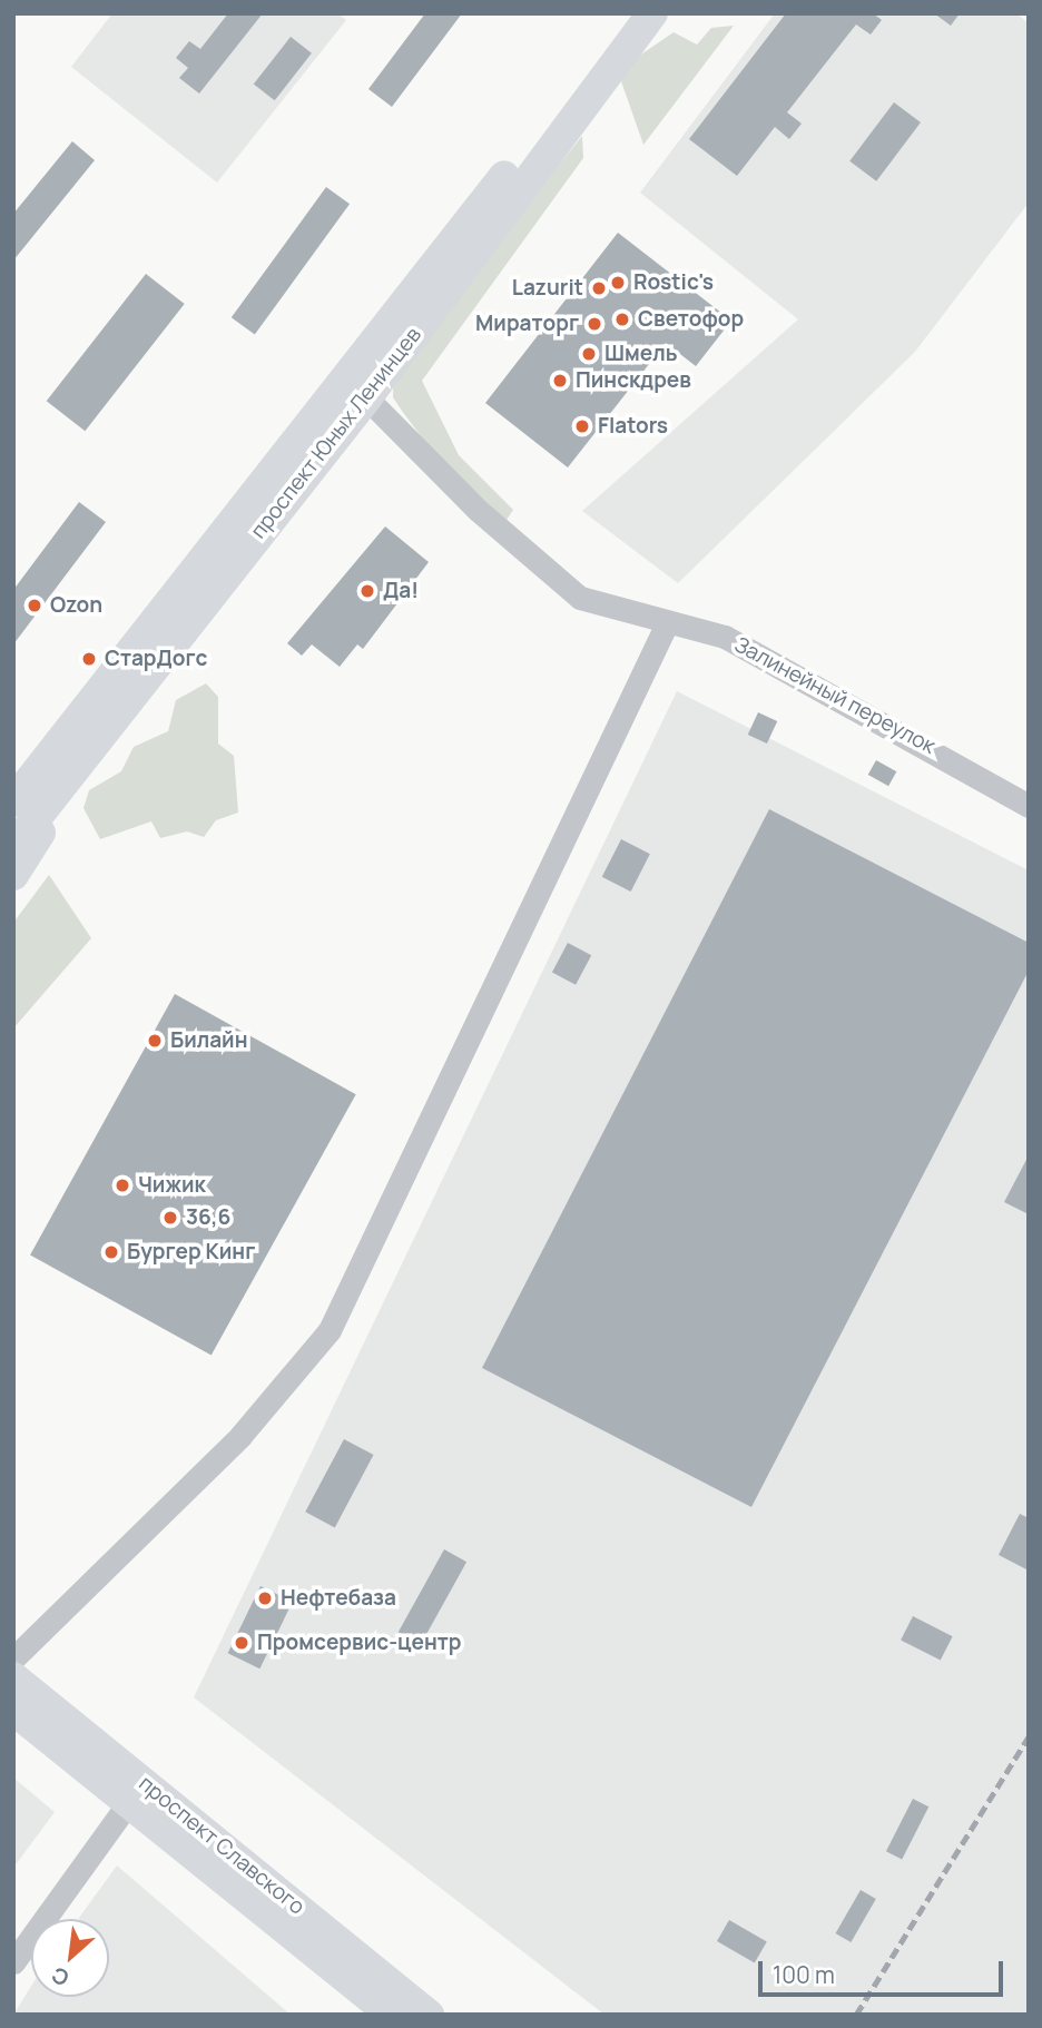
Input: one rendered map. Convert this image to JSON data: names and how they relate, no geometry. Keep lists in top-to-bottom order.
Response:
{
  "streets": {
    "main road": ["проспект Юных Ленинцев", "проспект Славского"],
    "street": ["Залинейный переулок"]
  },
  "crossings": [
    ["проспект Юных Ленинцев", "Залинейный переулок"]
  ],
  "places": [
    "Rostic's",
    "Lazurit",
    "Светофор",
    "Мираторг",
    "Шмель",
    "Пинскдрев",
    "Flators",
    "Да!",
    "Ozon",
    "СтарДогс",
    "Билайн",
    "Чижик",
    "36,6",
    "Бургер Кинг",
    "Нефтебаза",
    "Промсервис-центр"
  ],
  "scale_bar": "100 m",
  "north": "bottom left"
}
